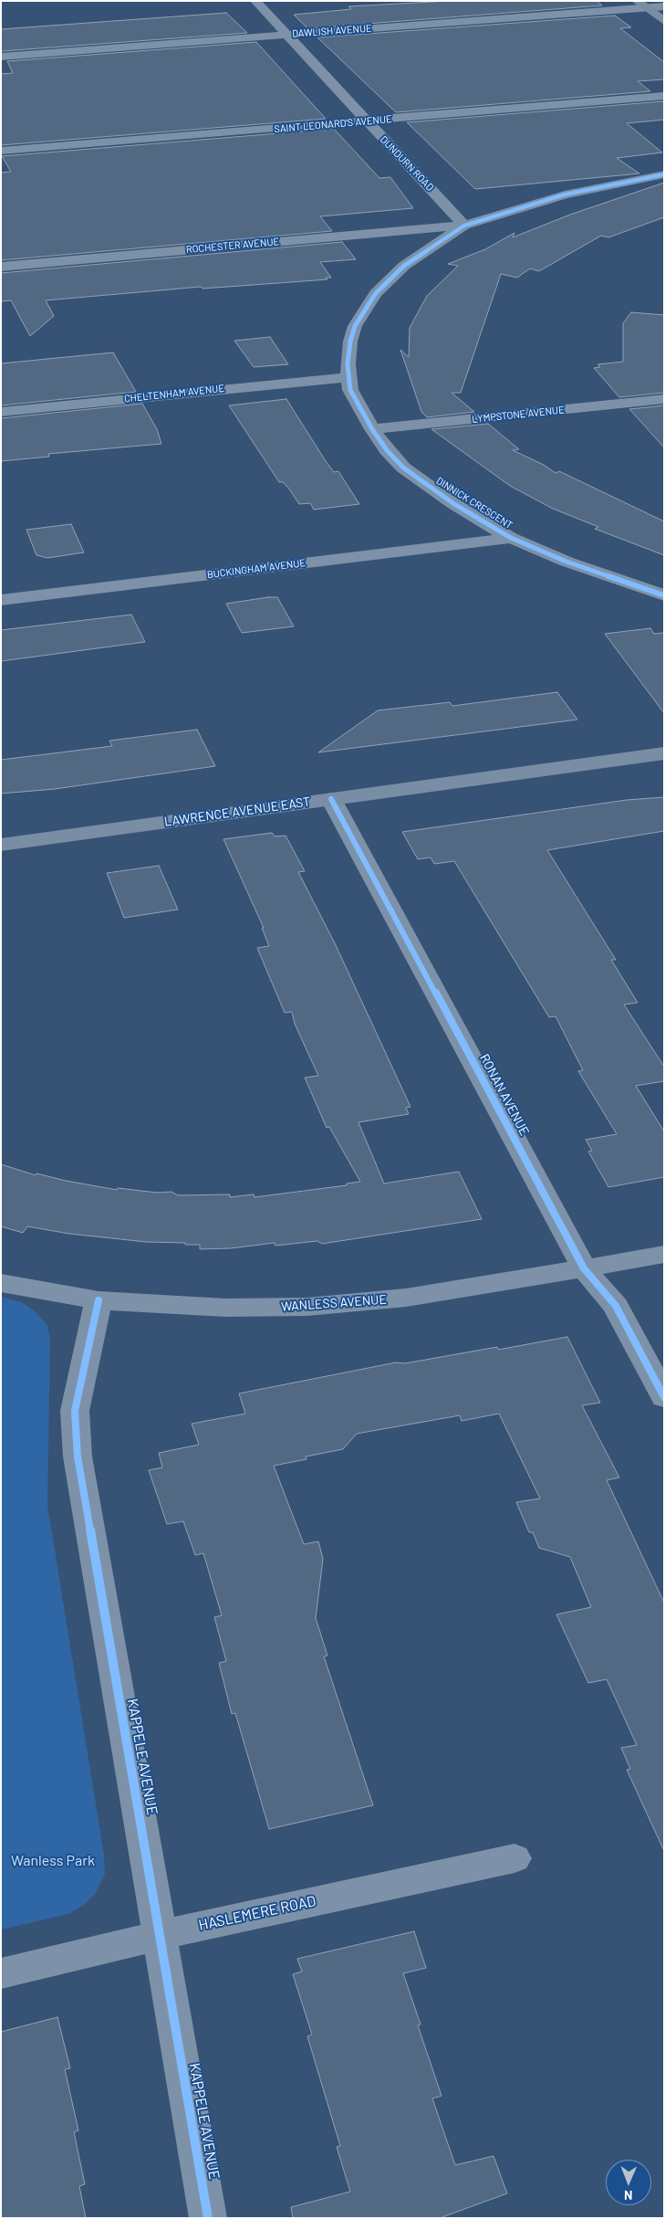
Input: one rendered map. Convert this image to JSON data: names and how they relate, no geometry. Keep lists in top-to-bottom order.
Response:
{
  "streets": {
    "main road": ["LAWRENCE AVENUE EAST"],
    "street": [
      "DAWLISH AVENUE",
      "SAINT LEONARD'S AVENUE",
      "DUNDURN ROAD",
      "ROCHESTER AVENUE",
      "CHELTENHAM AVENUE",
      "LYMPSTONE AVENUE",
      "DINNICK CRESCENT",
      "BUCKINGHAM AVENUE",
      "RONAN AVENUE",
      "WANLESS AVENUE",
      "KAPPELE AVENUE",
      "HASLEMERE ROAD"
    ]
  },
  "crossings": [
    ["DAWLISH AVENUE", "DUNDURN ROAD"],
    ["SAINT LEONARD'S AVENUE", "DUNDURN ROAD"],
    ["DUNDURN ROAD", "ROCHESTER AVENUE"],
    ["DUNDURN ROAD", "DINNICK CRESCENT"],
    ["ROCHESTER AVENUE", "DINNICK CRESCENT"],
    ["CHELTENHAM AVENUE", "DINNICK CRESCENT"],
    ["LYMPSTONE AVENUE", "DINNICK CRESCENT"],
    ["DINNICK CRESCENT", "BUCKINGHAM AVENUE"],
    ["LAWRENCE AVENUE EAST", "RONAN AVENUE"],
    ["RONAN AVENUE", "WANLESS AVENUE"],
    ["WANLESS AVENUE", "KAPPELE AVENUE"],
    ["KAPPELE AVENUE", "HASLEMERE ROAD"]
  ],
  "parks": ["Wanless Park"],
  "north": "bottom"
}
